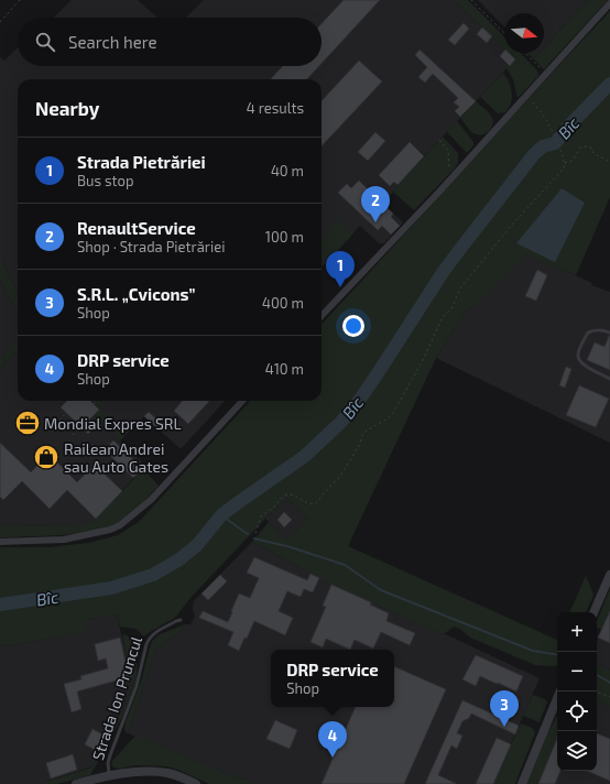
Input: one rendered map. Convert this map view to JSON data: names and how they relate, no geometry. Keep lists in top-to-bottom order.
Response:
{
  "streets": {
    "street": ["Strada Ion Pruncul"]
  },
  "water": ["Bîc"],
  "places": {
    "office": ["Mondial Expres SRL"],
    "shop": ["Railean Andrei sau Auto Gates"]
  },
  "north": "right",
  "page": {
    "search": "Search here",
    "heading": ["Nearby", "4 results"],
    "list": [
      {
        "mark": "1",
        "name": "Strada Pietrăriei",
        "note": "Bus stop",
        "value": "40 m"
      },
      {
        "mark": "2",
        "name": "RenaultService",
        "note": "Shop · Strada Pietrăriei",
        "value": "100 m"
      },
      {
        "mark": "3",
        "name": "S.R.L. „Cvicons”",
        "note": "Shop",
        "value": "400 m"
      },
      {
        "mark": "4",
        "name": "DRP service",
        "note": "Shop",
        "value": "410 m"
      }
    ],
    "pins": [
      "2",
      "1",
      "3",
      "4"
    ],
    "map_buttons": ["+", "−"],
    "popup": ["DRP service", "Shop"]
  }
}
